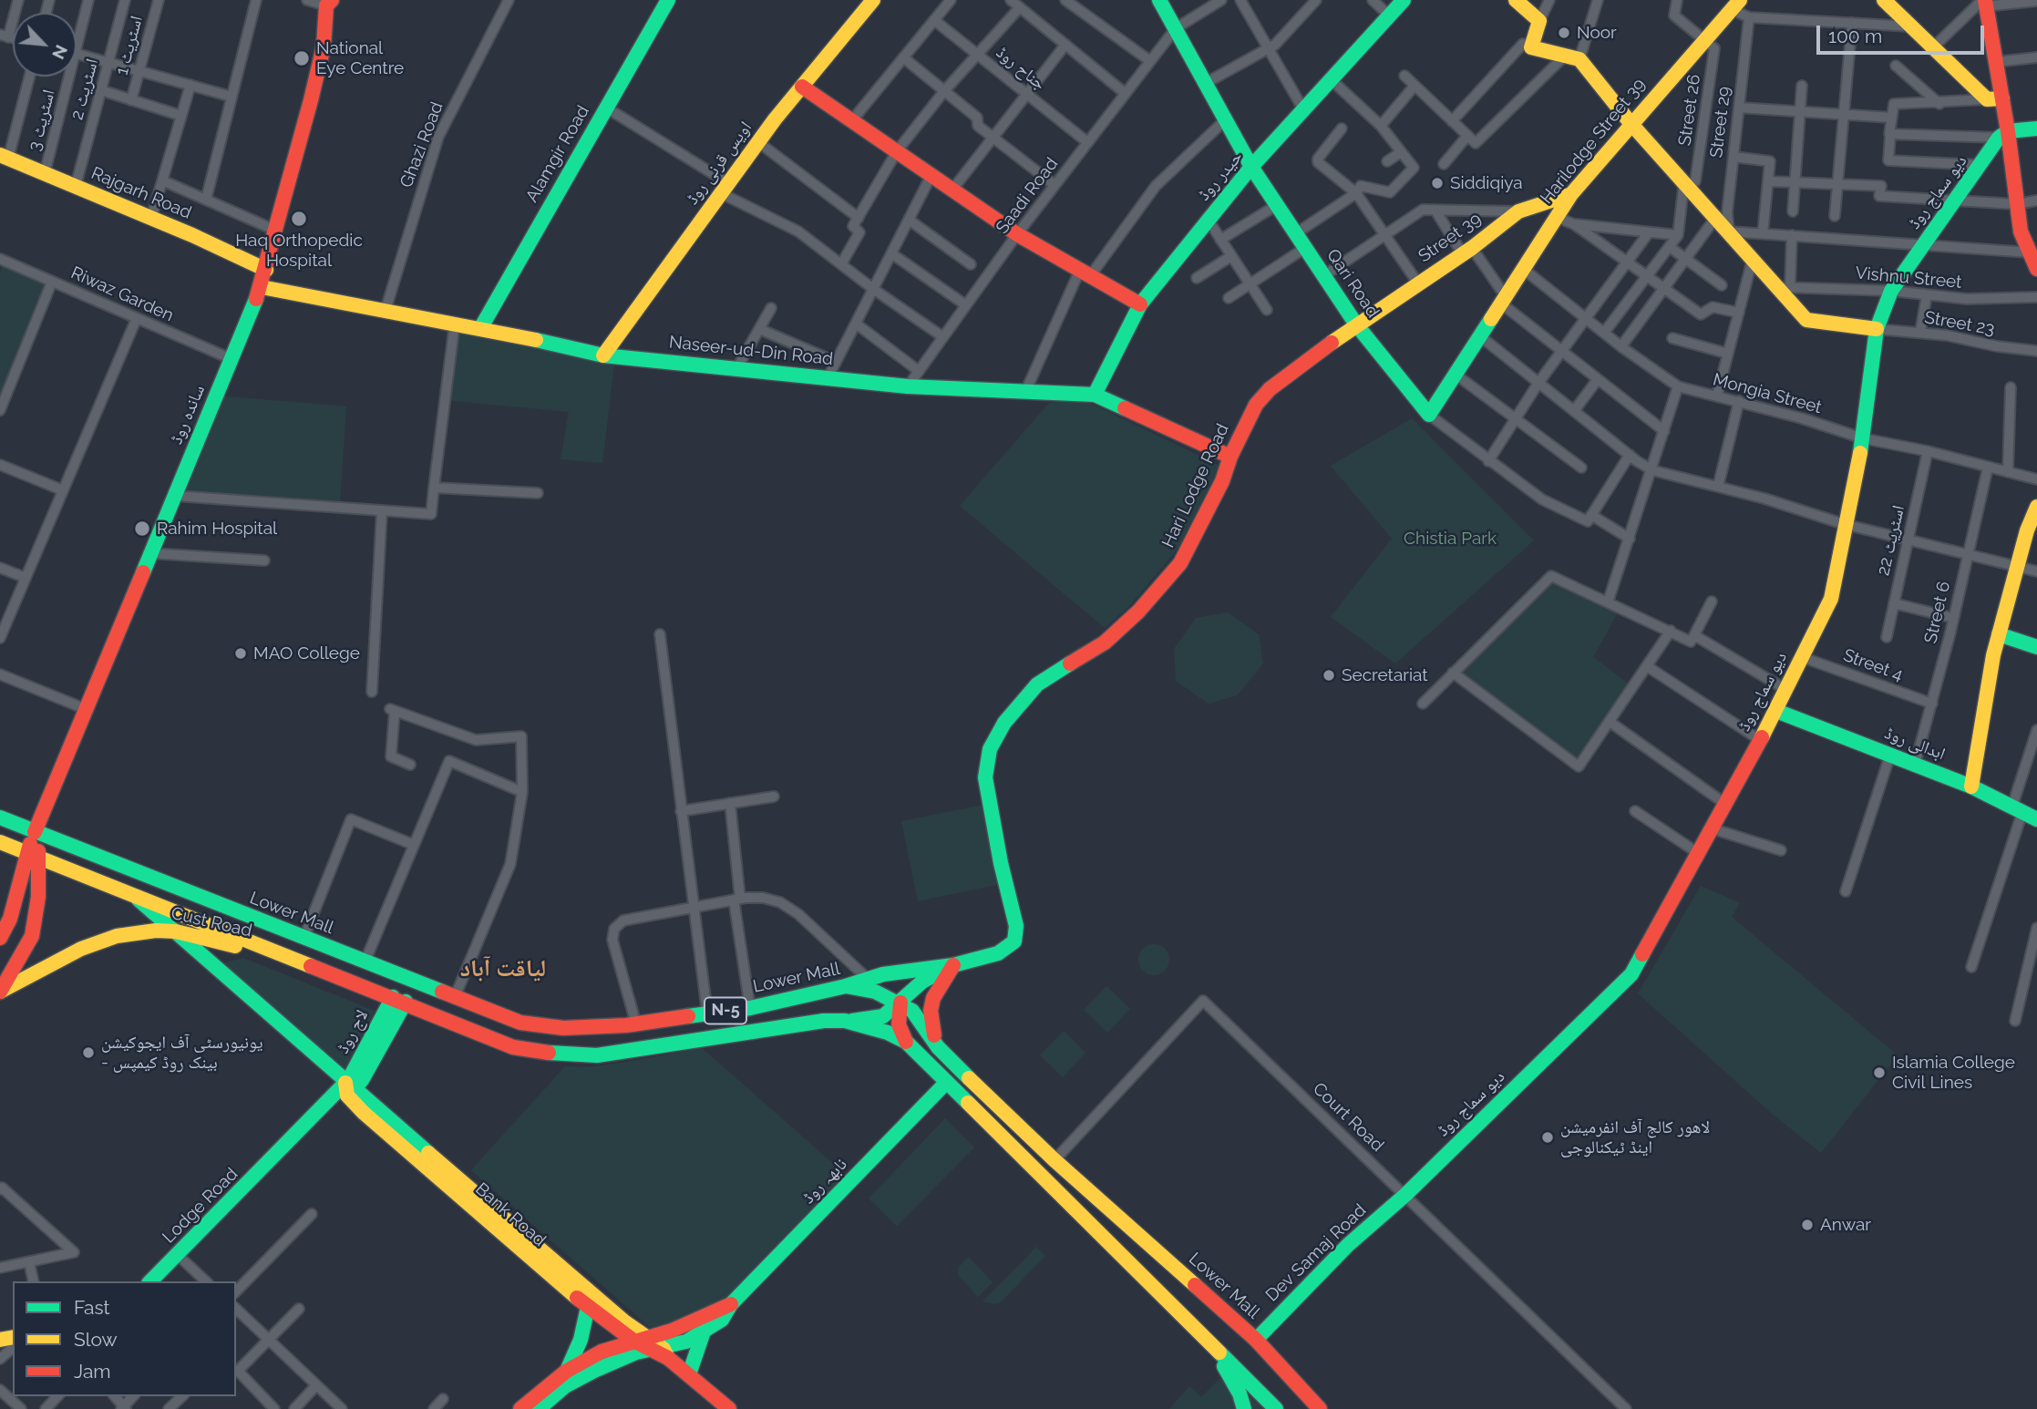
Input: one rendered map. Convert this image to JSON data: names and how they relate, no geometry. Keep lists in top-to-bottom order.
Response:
{
  "streets": {
    "main road": [
      "Harilodge Street 39",
      "Alamgir Road",
      "اویس قرنی روڈ",
      "حیدر روڈ",
      "دیو سماج روڈ",
      "Rajgarh Road",
      "Street 39",
      "Qari Road",
      "Naseer-ud-Din Road",
      "ساندہ روڈ",
      "Hari Lodge Road",
      "ابدالی روڈ",
      "Lower Mall",
      "Cust Road",
      "N-5",
      "نابھہ روڈ",
      "Lodge Road",
      "Bank Road",
      "Dev Samaj Road"
    ],
    "street": [
      "اسٹریٹ 1",
      "جناح روڈ",
      "اسٹریٹ 2",
      "Street 26",
      "اسٹریٹ 3",
      "Street 29",
      "Ghazi Road",
      "Saadi Road",
      "Vishnu Street",
      "Riwaz Garden",
      "Street 23",
      "Mongia Street",
      "اسٹریٹ 22",
      "Street 6",
      "Street 4",
      "Court Road"
    ]
  },
  "crossings": [
    ["جناح روڈ", "Saadi Road"],
    ["اسٹریٹ 2", "Rajgarh Road"],
    ["Street 26", "Harilodge Street 39"],
    ["اسٹریٹ 3", "Rajgarh Road"],
    ["Harilodge Street 39", "Street 39"],
    ["Harilodge Street 39", "Qari Road"],
    ["Harilodge Street 39", "Mongia Street"],
    ["Ghazi Road", "Naseer-ud-Din Road"],
    ["Alamgir Road", "Naseer-ud-Din Road"],
    ["اویس قرنی روڈ", "Naseer-ud-Din Road"],
    ["حیدر روڈ", "Qari Road"],
    ["حیدر روڈ", "Naseer-ud-Din Road"],
    ["دیو سماج روڈ", "Vishnu Street"],
    ["دیو سماج روڈ", "Street 23"],
    ["دیو سماج روڈ", "Mongia Street"],
    ["دیو سماج روڈ", "Street 4"],
    ["دیو سماج روڈ", "ابدالی روڈ"],
    ["دیو سماج روڈ", "Court Road"],
    ["دیو سماج روڈ", "Dev Samaj Road"],
    ["Rajgarh Road", "ساندہ روڈ"],
    ["Saadi Road", "Qari Road"],
    ["Saadi Road", "Naseer-ud-Din Road"],
    ["Street 39", "Qari Road"],
    ["Street 39", "Hari Lodge Road"],
    ["Qari Road", "Hari Lodge Road"],
    ["Riwaz Garden", "ساندہ روڈ"],
    ["Naseer-ud-Din Road", "ساندہ روڈ"],
    ["Naseer-ud-Din Road", "Hari Lodge Road"],
    ["Mongia Street", "اسٹریٹ 22"],
    ["Mongia Street", "Street 6"],
    ["ساندہ روڈ", "Lower Mall"],
    ["Street 6", "Street 4"],
    ["Street 6", "ابدالی روڈ"],
    ["Lower Mall", "Court Road"],
    ["Lower Mall", "Dev Samaj Road"],
    ["Cust Road", "N-5"],
    ["Cust Road", "Bank Road"],
    ["N-5", "نابھہ روڈ"],
    ["N-5", "Lodge Road"],
    ["N-5", "Bank Road"],
    ["Court Road", "Dev Samaj Road"],
    ["نابھہ روڈ", "Bank Road"],
    ["Lodge Road", "Bank Road"]
  ],
  "districts": ["لیاقت آباد"],
  "parks": ["Chistia Park"],
  "places": [
    "Noor",
    "National Eye Centre",
    "Siddiqiya",
    "Haq Orthopedic Hospital",
    "Rahim Hospital",
    "MAO College",
    "Secretariat",
    "یونیورسٹی آف ایجوکیشن - بینک روڈ کیمپس",
    "Islamia College Civil Lines",
    "لاھور کالج آف انفرمیشن اینڈ ٹیکنالوجی",
    "Anwar"
  ],
  "legend": ["Fast", "Slow", "Jam"],
  "scale_bar": "100 m",
  "north": "bottom right"
}
